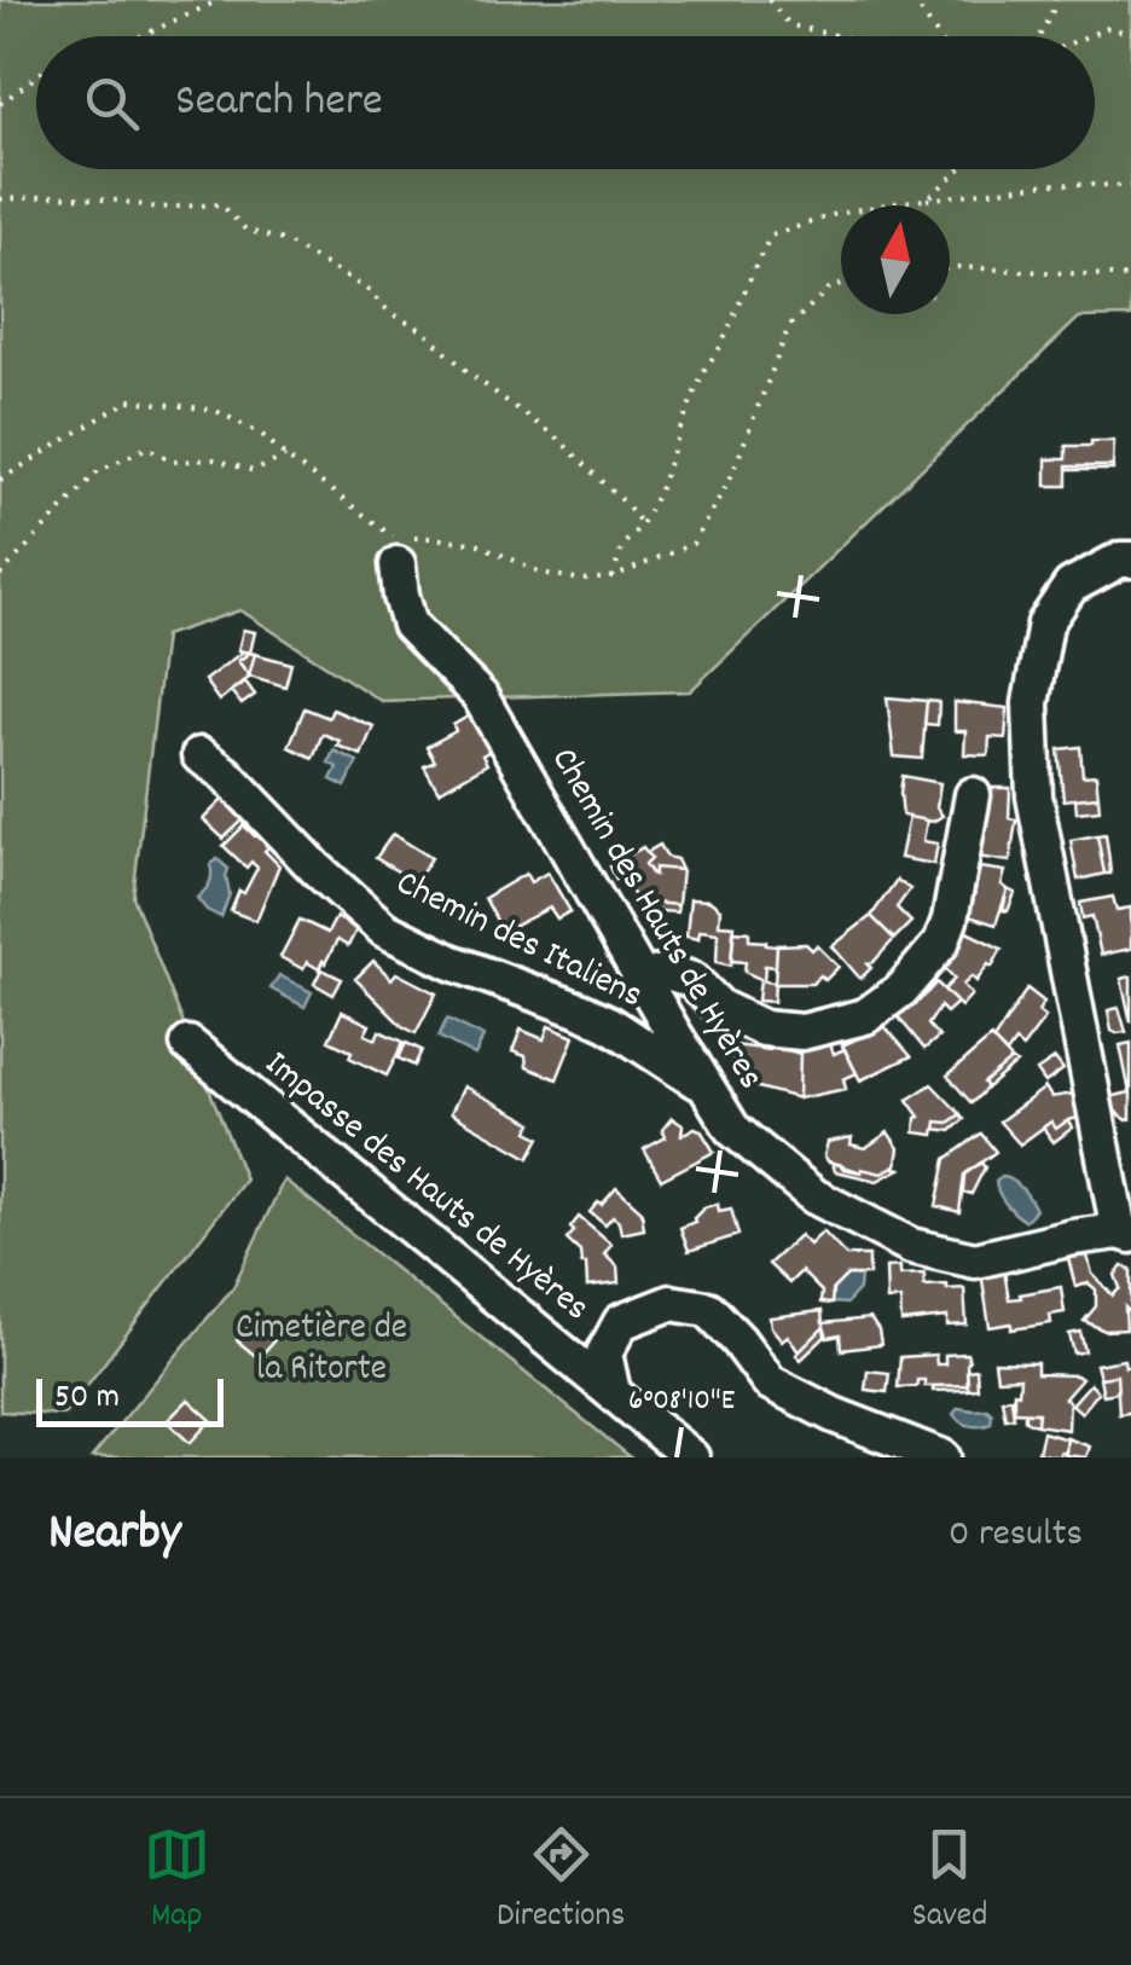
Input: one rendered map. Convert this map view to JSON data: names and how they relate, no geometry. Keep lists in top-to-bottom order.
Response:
{
  "streets": {
    "street": ["Chemin des Hauts de Hyères", "Chemin des Italiens", "Impasse des Hauts de Hyères"]
  },
  "crossings": [
    ["Chemin des Hauts de Hyères", "Chemin des Italiens"]
  ],
  "parks": ["Cimetière de la Ritorte"],
  "scale_bar": "50 m",
  "north": "top",
  "page": {
    "search": "Search here",
    "scale": "50 m",
    "heading": ["Nearby", "0 results"],
    "nav": ["Map", "Directions", "Saved"]
  },
  "coordinates": ["6°08'10\"E"]
}
